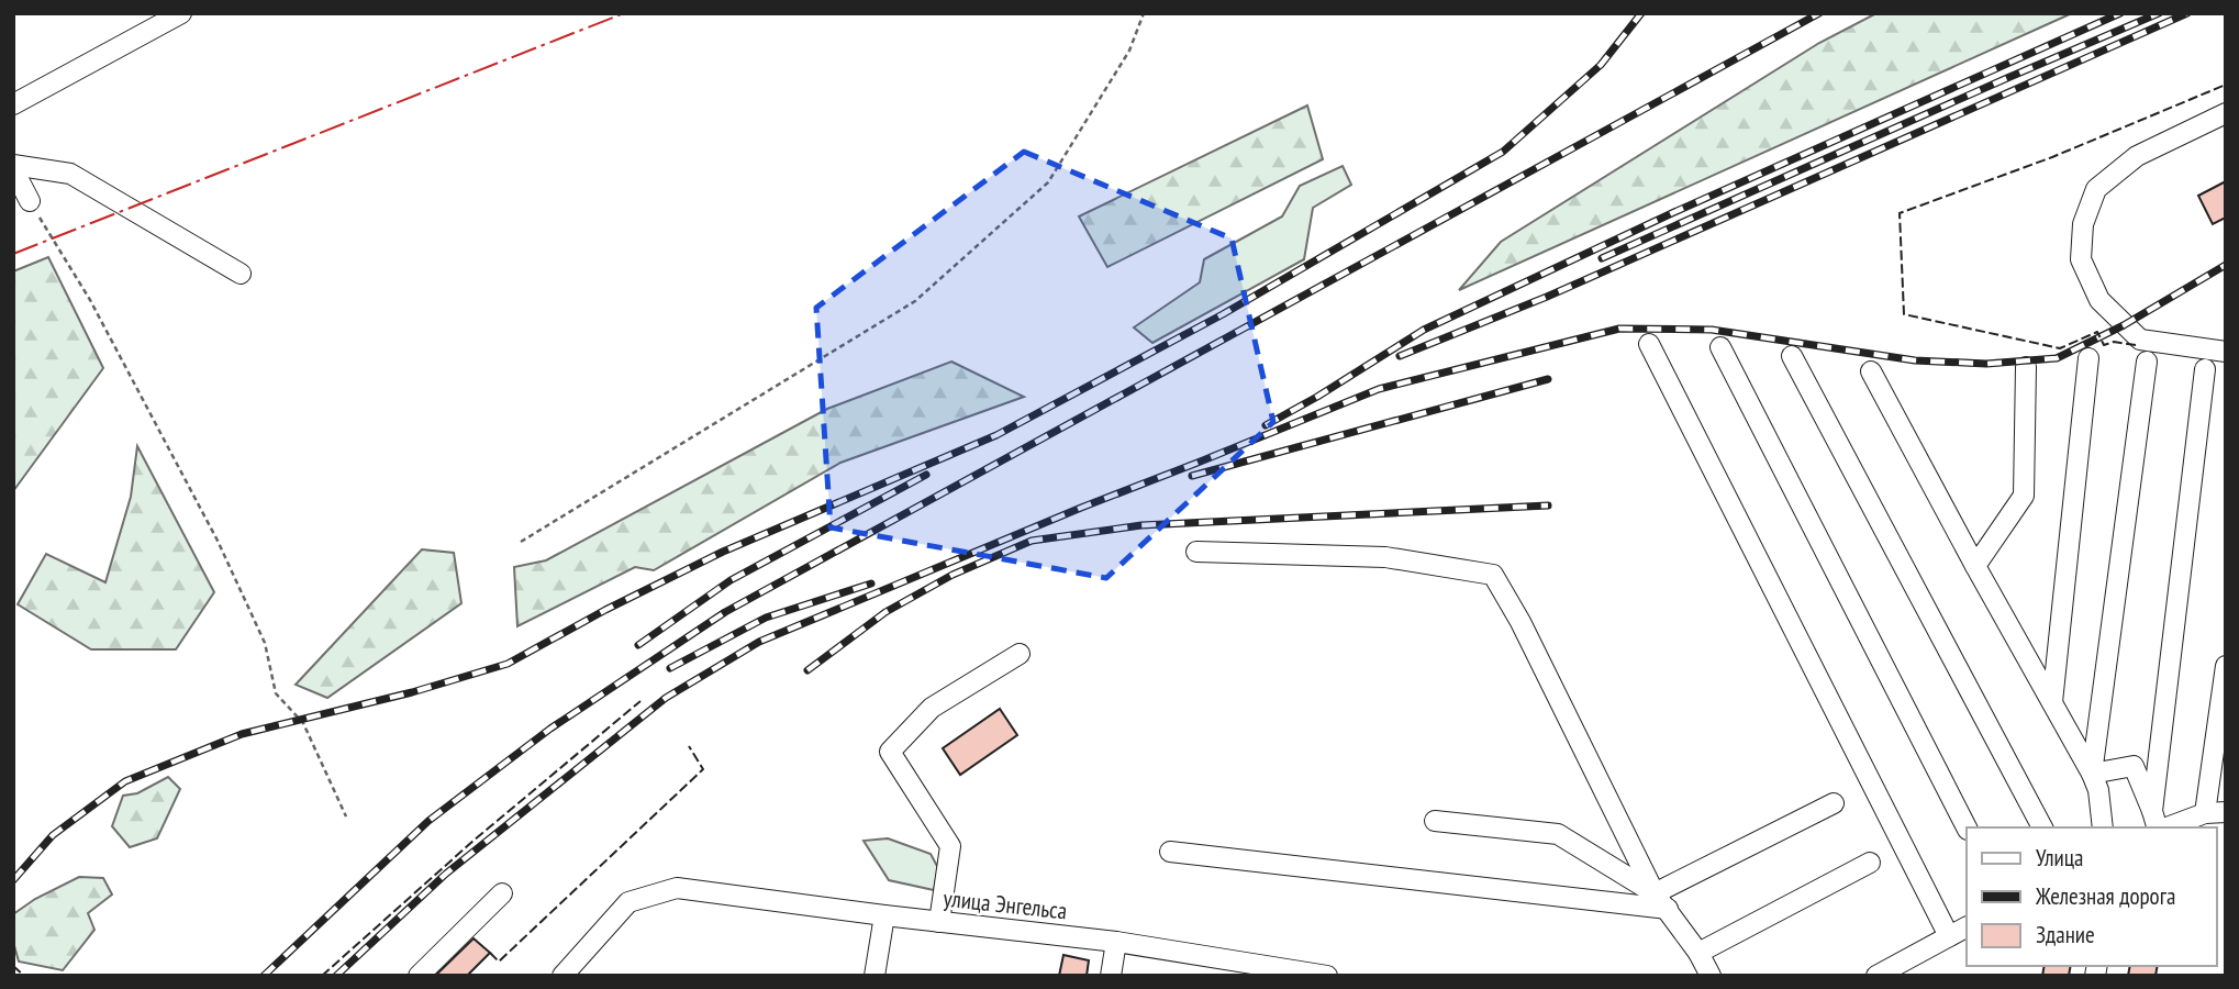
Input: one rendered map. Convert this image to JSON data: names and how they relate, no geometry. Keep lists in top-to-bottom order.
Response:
{
  "streets": {
    "street": ["улица Энгельса"]
  },
  "legend": ["Улица", "Железная дорога", "Здание"]
}
